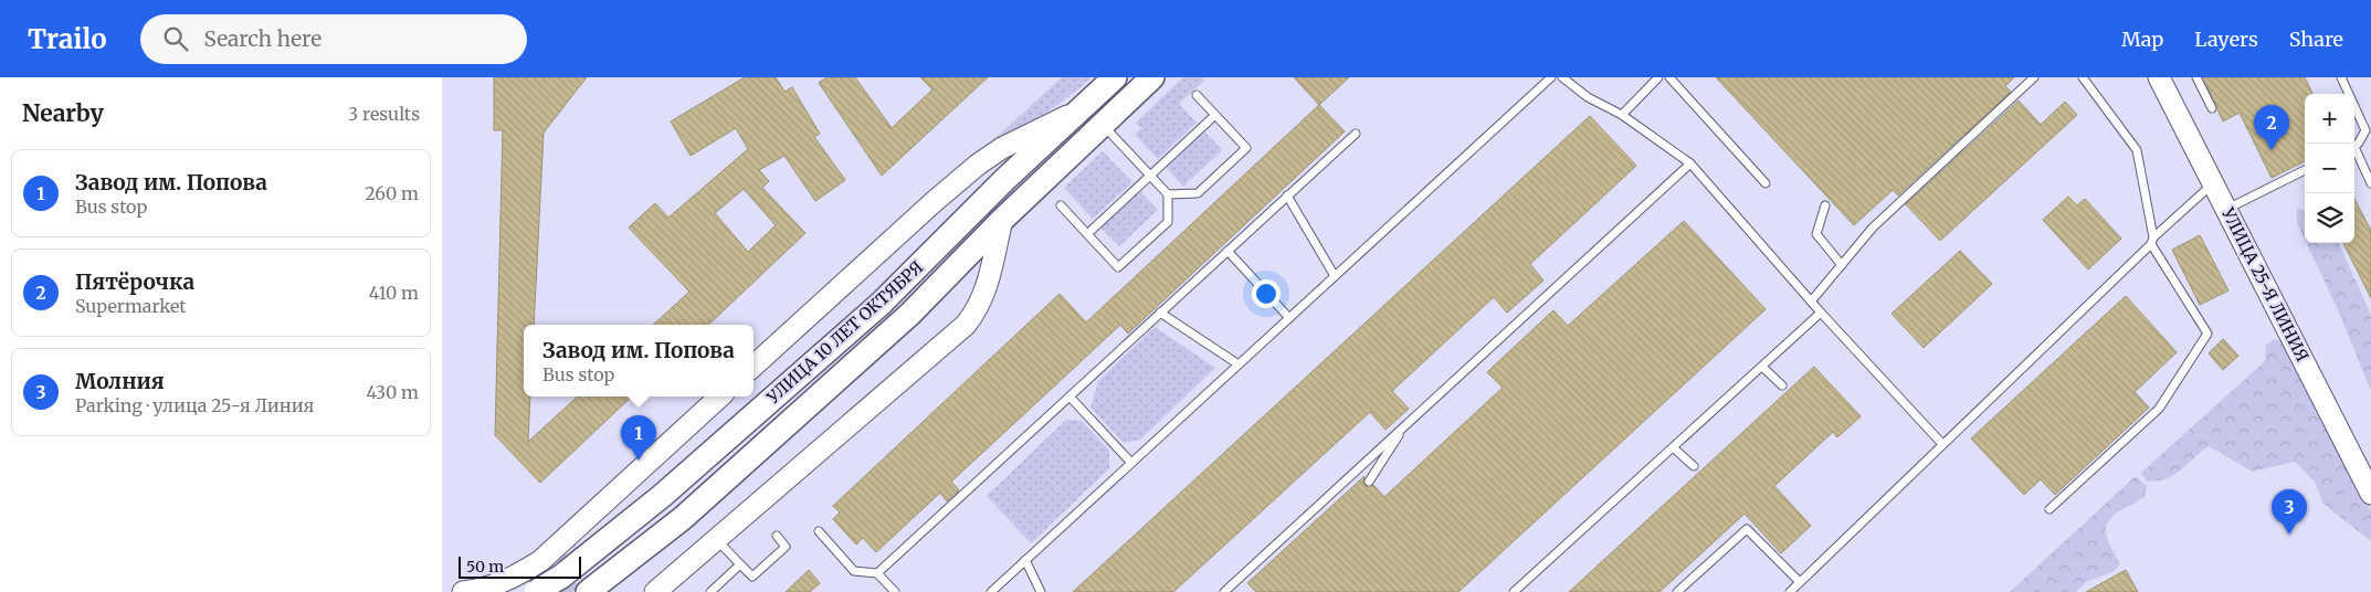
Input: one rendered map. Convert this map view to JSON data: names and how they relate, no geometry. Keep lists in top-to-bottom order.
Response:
{
  "streets": {
    "main road": ["УЛИЦА 25-Я ЛИНИЯ", "УЛИЦА 10 ЛЕТ ОКТЯБРЯ"]
  },
  "scale_bar": "50 m",
  "page": {
    "header": "Trailo",
    "search": "Search here",
    "nav": ["Map", "Layers", "Share"],
    "heading": ["Nearby", "3 results"],
    "map_buttons": ["+", "−"],
    "pins": ["2", "1", "3"],
    "list": [
      {
        "mark": "1",
        "name": "Завод им. Попова",
        "note": "Bus stop",
        "value": "260 m"
      },
      {
        "mark": "2",
        "name": "Пятёрочка",
        "note": "Supermarket",
        "value": "410 m"
      },
      {
        "mark": "3",
        "name": "Молния",
        "note": "Parking · улица 25-я Линия",
        "value": "430 m"
      }
    ],
    "popup": ["Завод им. Попова", "Bus stop"],
    "scale": "50 m"
  }
}
